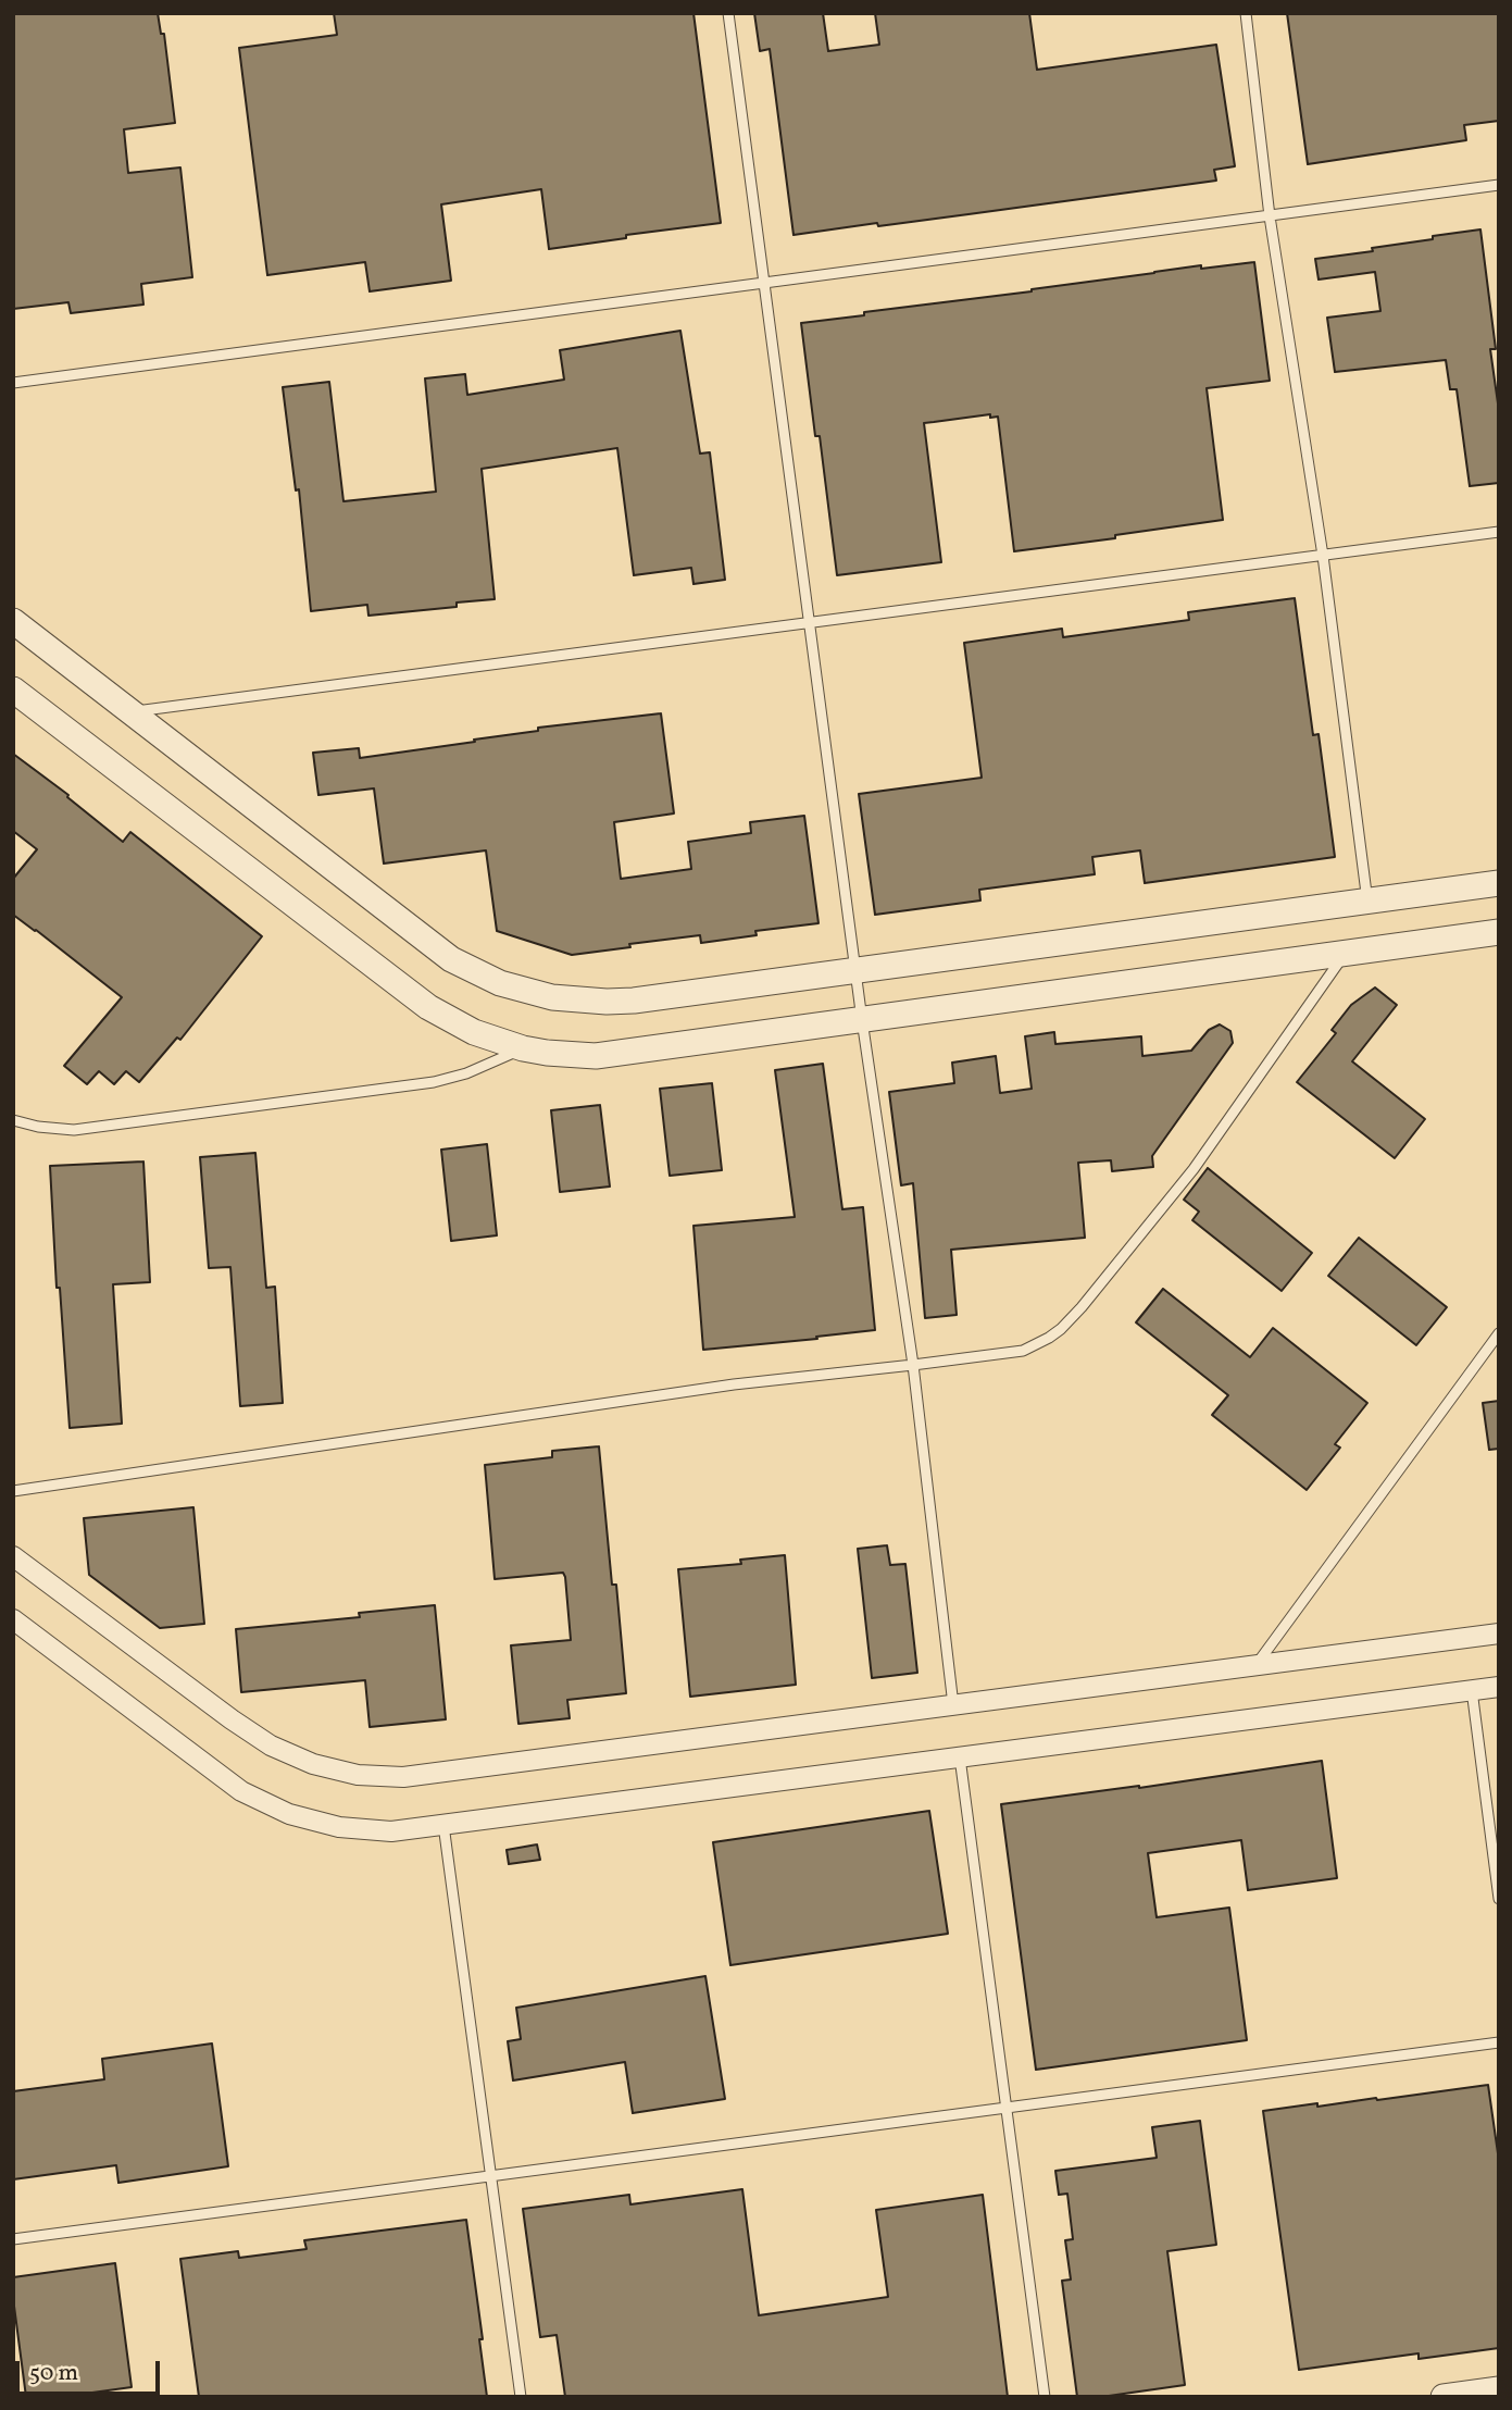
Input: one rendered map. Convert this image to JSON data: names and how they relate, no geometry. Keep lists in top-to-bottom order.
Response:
{
  "scale_bar": "50 m"
}
